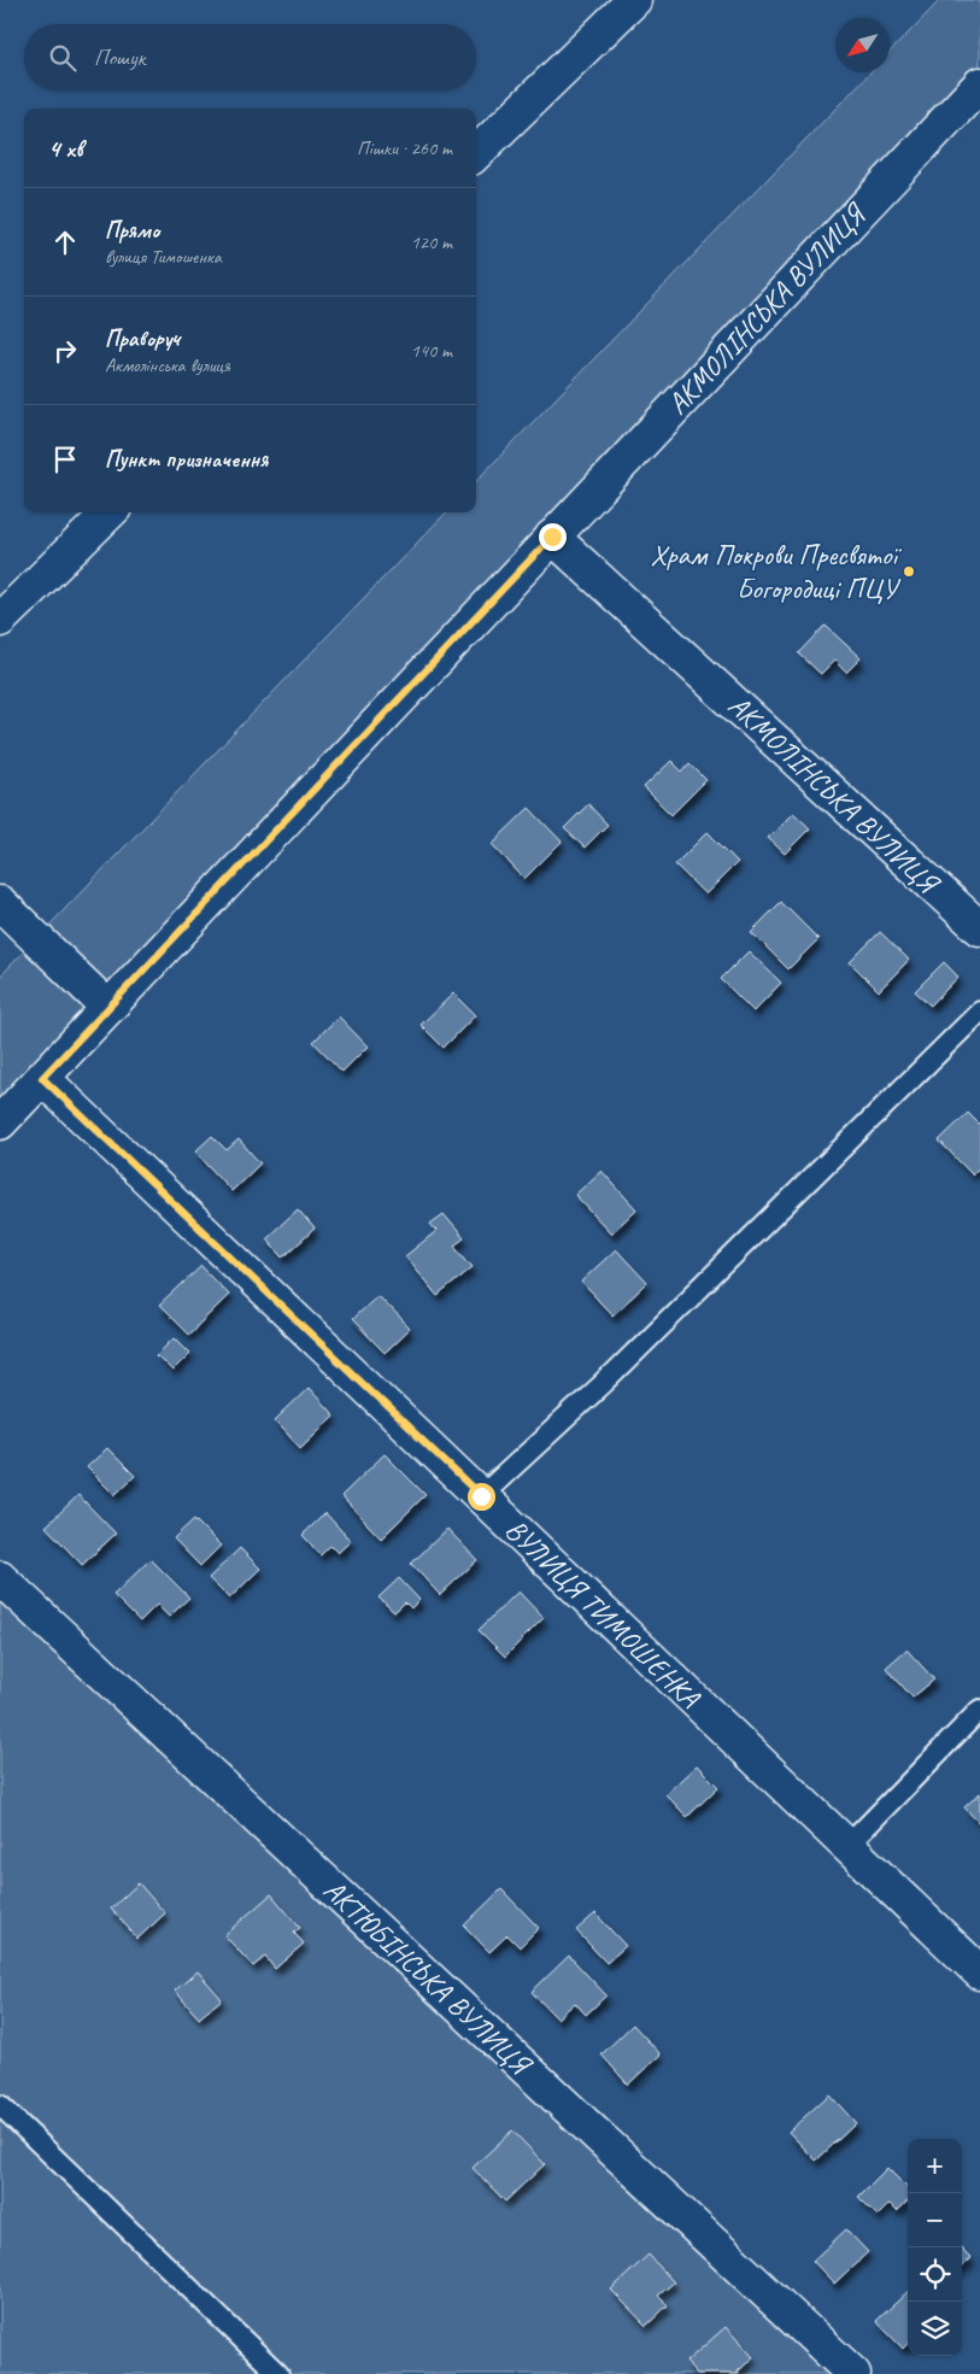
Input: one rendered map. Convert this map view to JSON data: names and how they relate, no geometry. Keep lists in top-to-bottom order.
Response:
{
  "streets": {
    "street": ["АКМОЛІНСЬКА ВУЛИЦЯ", "ВУЛИЦЯ ТИМОШЕНКА", "АКТЮБІНСЬКА ВУЛИЦЯ"]
  },
  "crossings": [
    ["АКМОЛІНСЬКА ВУЛИЦЯ", "ВУЛИЦЯ ТИМОШЕНКА"]
  ],
  "places": ["Храм Покрови Пресвятої Богородиці ПЦУ"],
  "north": "bottom left",
  "page": {
    "search": "Пошук",
    "heading": ["4 хв", "Пішки · 260 m"],
    "list": [
      ["Прямо", "вулиця Тимошенка", "120 m"],
      ["Праворуч", "Акмолінська вулиця", "140 m"],
      "Пункт призначення"
    ],
    "map_buttons": ["+", "−"]
  }
}
